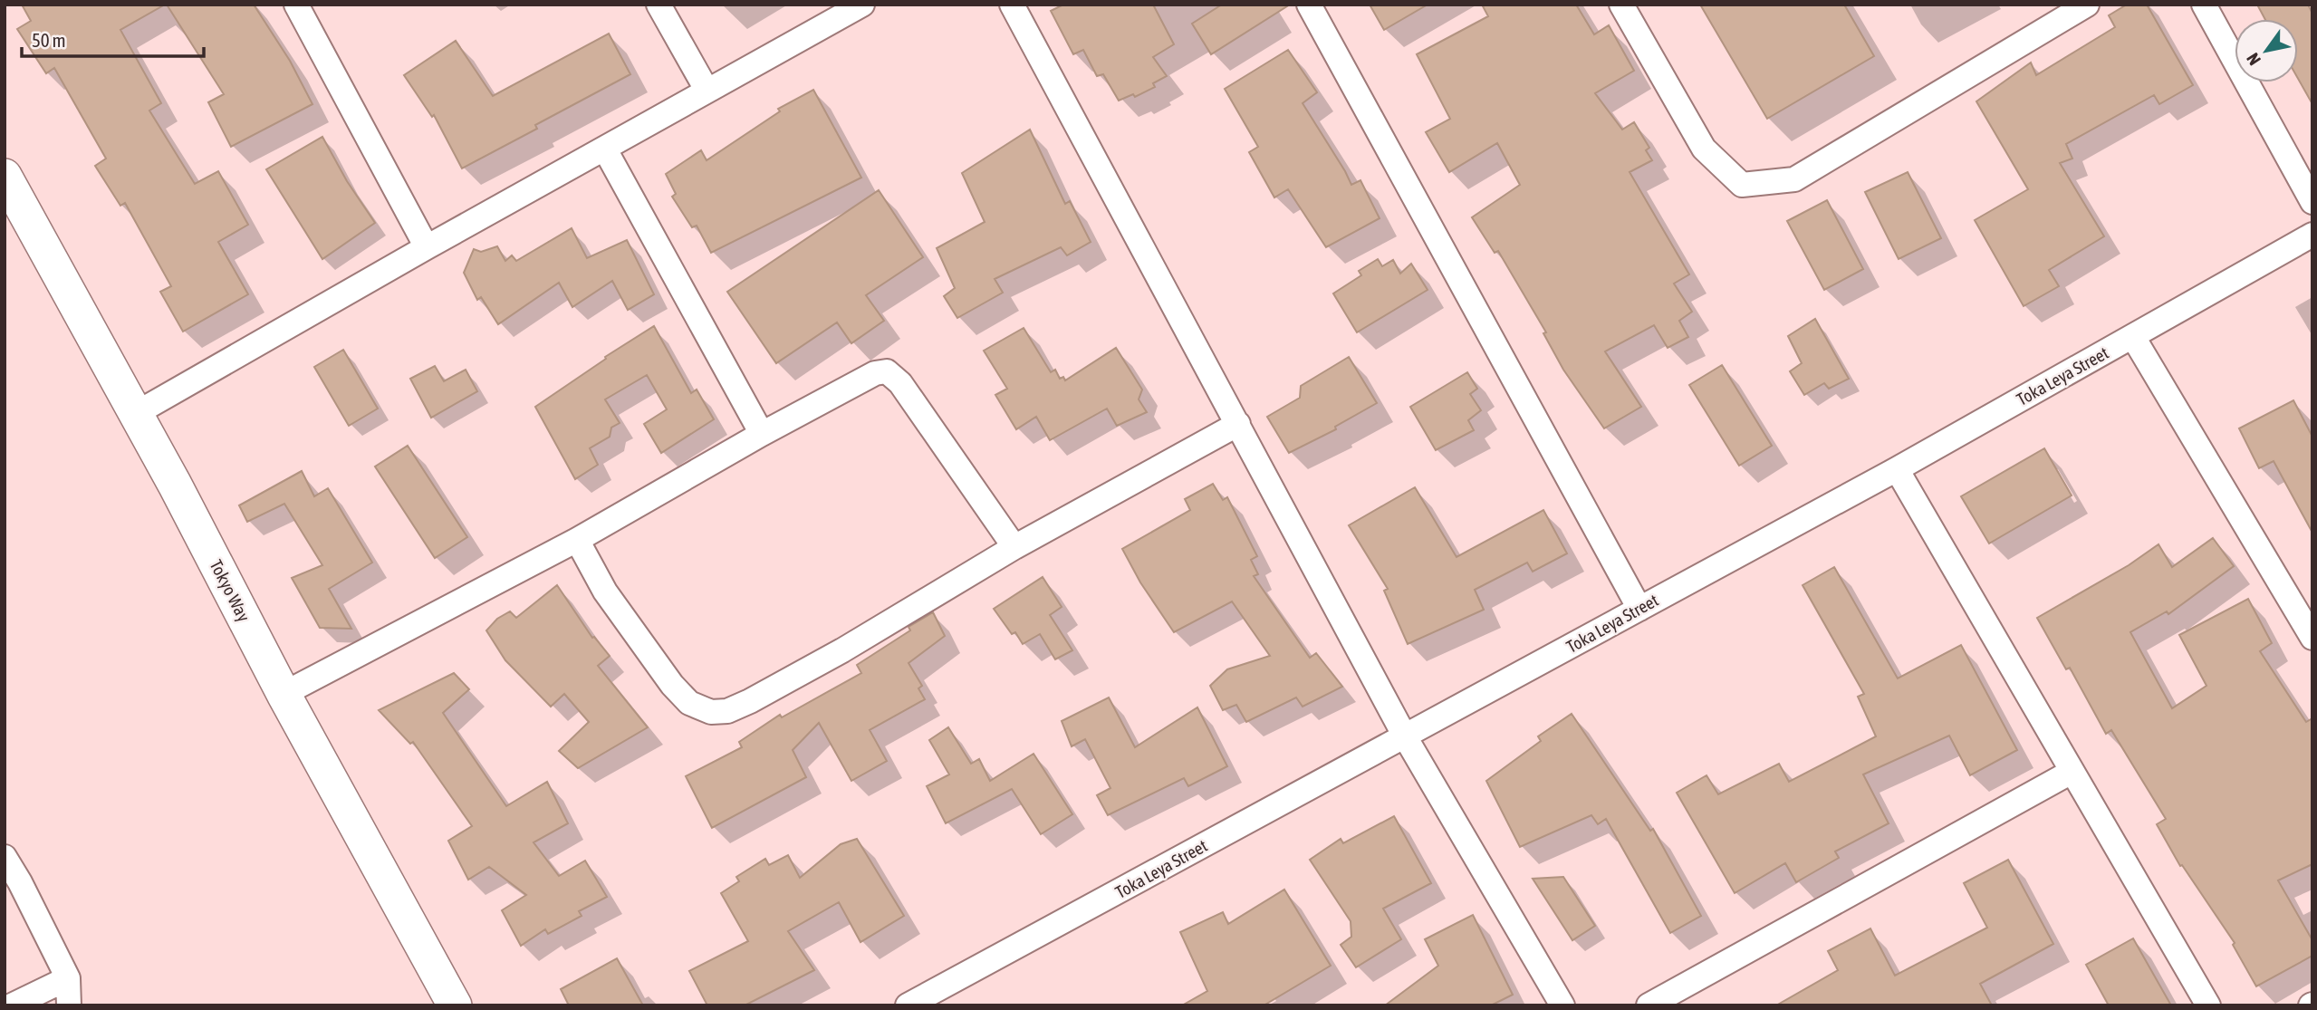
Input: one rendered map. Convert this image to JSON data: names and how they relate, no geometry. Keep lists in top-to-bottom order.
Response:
{
  "streets": {
    "street": ["Toka Leya Street", "Tokyo Way"]
  },
  "scale_bar": "50 m",
  "north": "bottom left"
}
